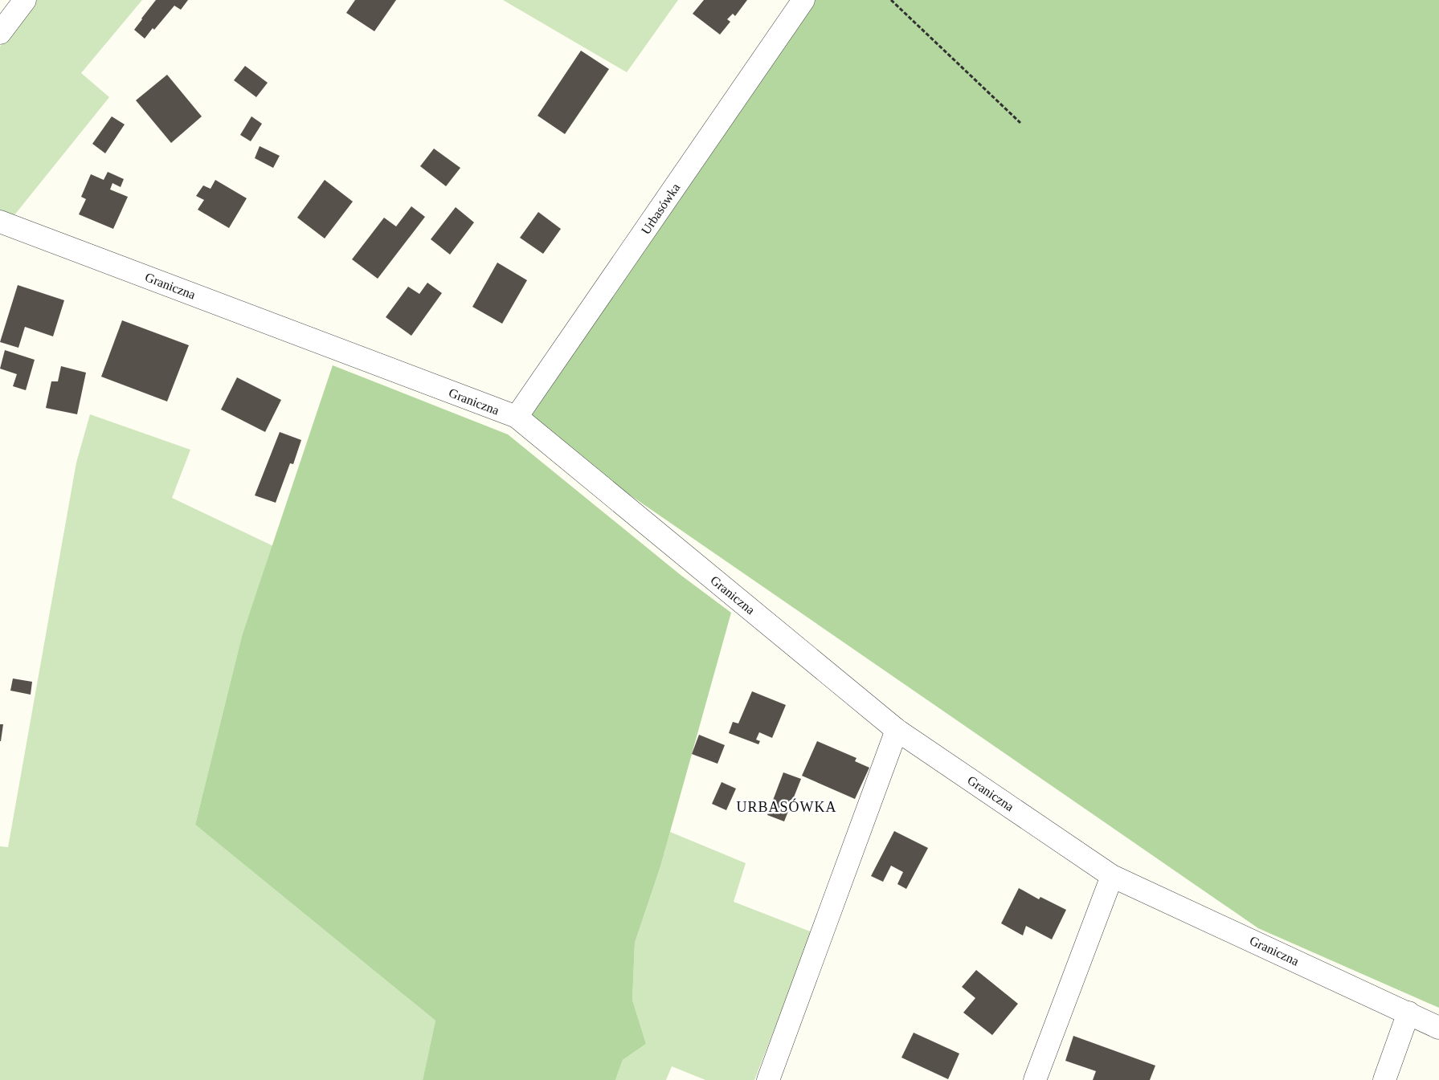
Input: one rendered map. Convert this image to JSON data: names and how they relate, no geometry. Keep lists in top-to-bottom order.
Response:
{
  "streets": {
    "street": ["Urbasówka", "Graniczna"]
  },
  "crossings": [
    ["Urbasówka", "Graniczna"]
  ],
  "districts": ["URBASÓWKA"]
}
